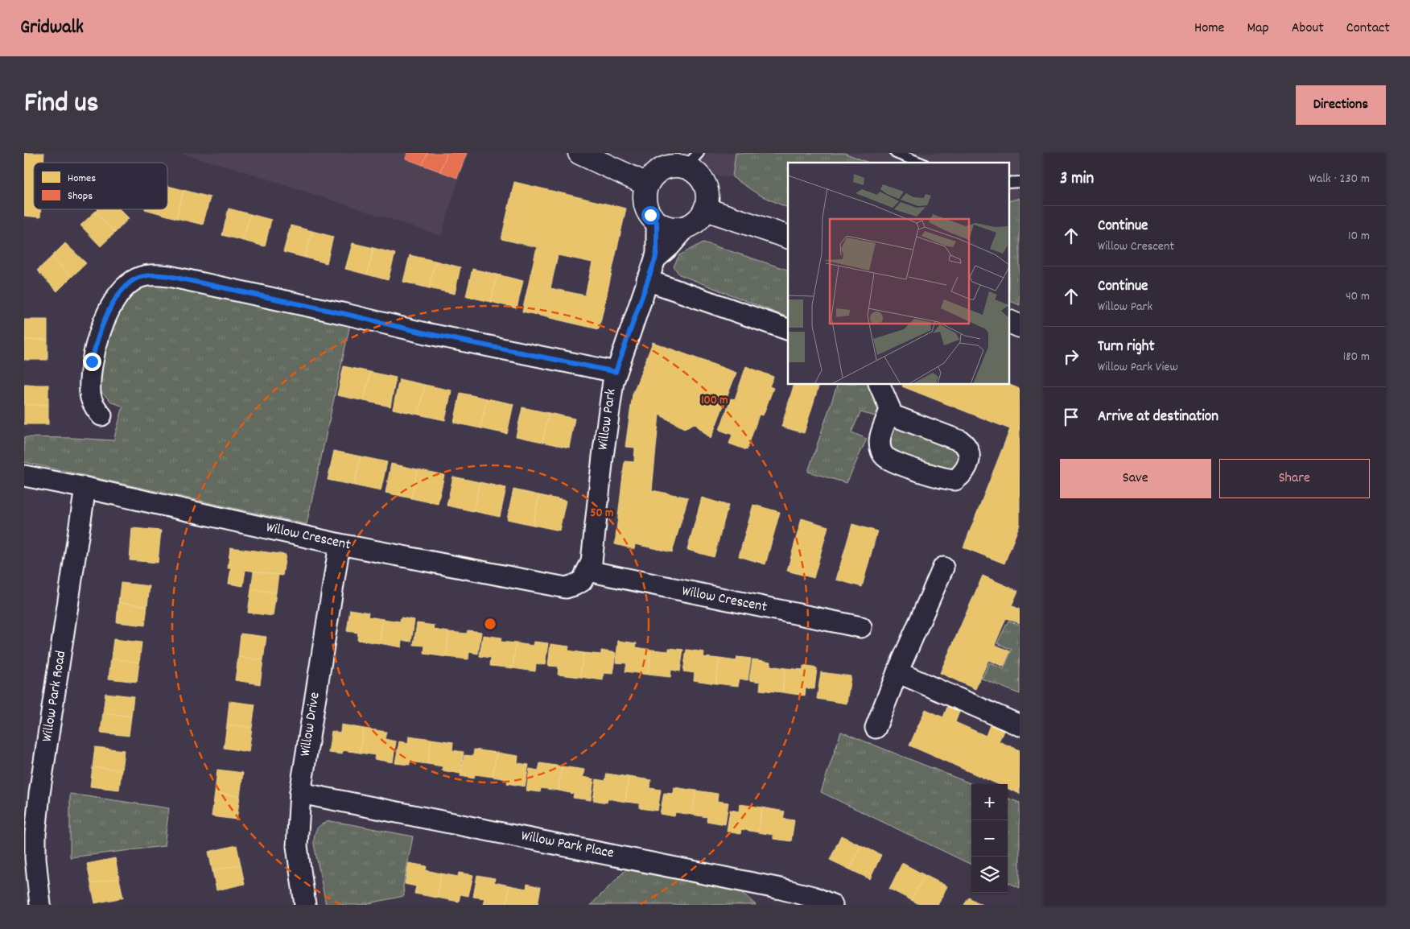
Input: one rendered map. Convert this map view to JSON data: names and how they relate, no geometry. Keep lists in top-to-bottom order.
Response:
{
  "streets": {
    "street": [
      "Willow Park",
      "Willow Crescent",
      "Willow Park Road",
      "Willow Drive",
      "Willow Park Place"
    ]
  },
  "crossings": [
    ["Willow Park", "Willow Crescent"],
    ["Willow Crescent", "Willow Park Road"],
    ["Willow Crescent", "Willow Drive"],
    ["Willow Drive", "Willow Park Place"]
  ],
  "legend": ["Homes", "Shops"],
  "page": {
    "header": "Gridwalk",
    "nav": [
      "Home",
      "Map",
      "About",
      "Contact"
    ],
    "title": "Find us",
    "buttons": [
      "Directions",
      ["Save", "Share"]
    ],
    "heading": ["3 min", "Walk · 230 m"],
    "list": [
      ["Continue", "Willow Crescent", "10 m"],
      ["Continue", "Willow Park", "40 m"],
      ["Turn right", "Willow Park View", "180 m"],
      "Arrive at destination"
    ],
    "map_buttons": ["+", "−"]
  },
  "rings": ["100 m", "50 m"]
}
